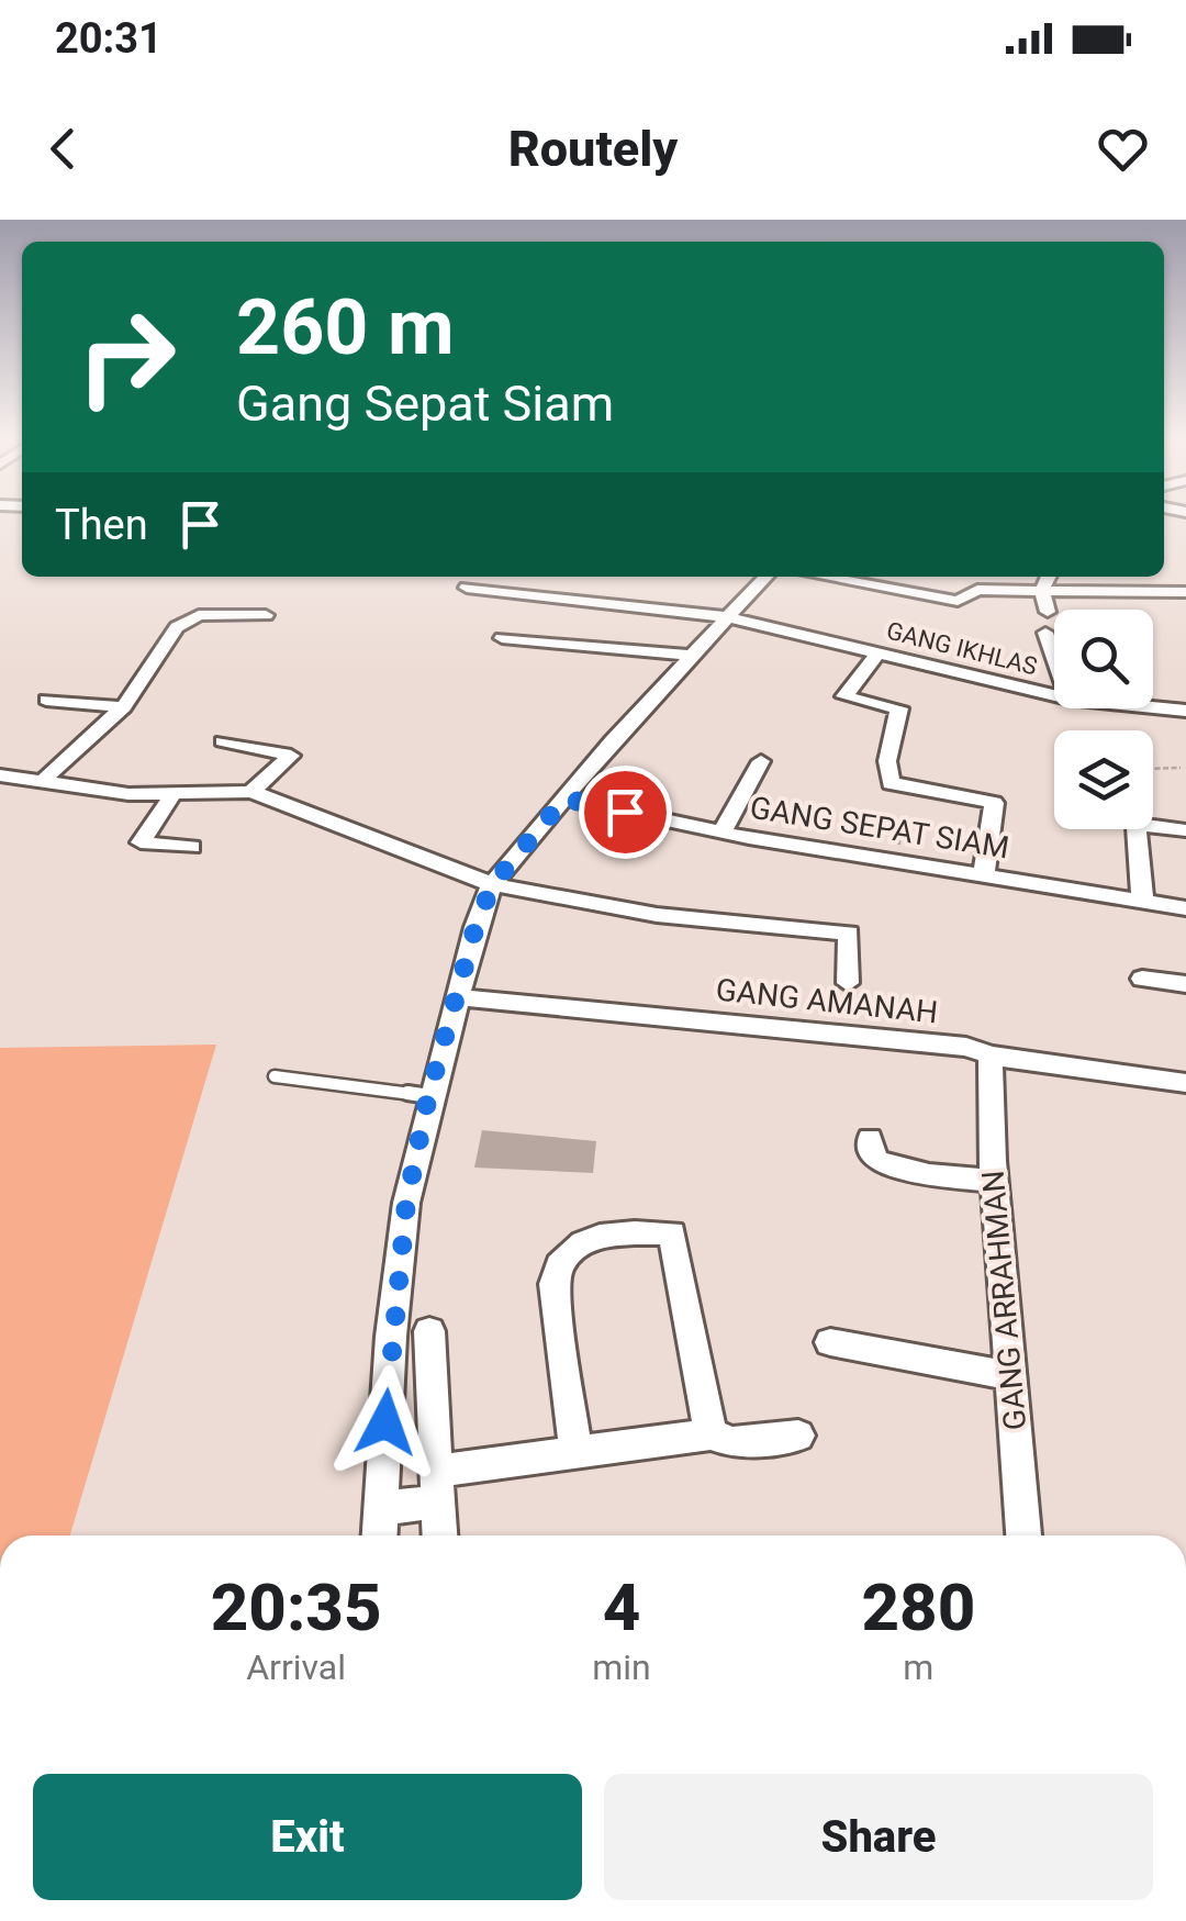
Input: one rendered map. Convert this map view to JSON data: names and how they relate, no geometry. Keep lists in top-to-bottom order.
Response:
{
  "streets": {
    "street": [
      "GANG IKHLAS",
      "GANG SEPAT SIAM",
      "GANG AMANAH",
      "GANG ARRAHMAN"
    ]
  },
  "crossings": [
    ["GANG AMANAH", "GANG ARRAHMAN"]
  ],
  "page": {
    "status": "20:31",
    "header": "Routely",
    "turn": ["260 m", "Gang Sepat Siam"],
    "then": "Then",
    "eta": [
      "20:35",
      "Arrival",
      "4",
      "min",
      "280",
      "m"
    ],
    "buttons": ["Exit", "Share"]
  }
}
